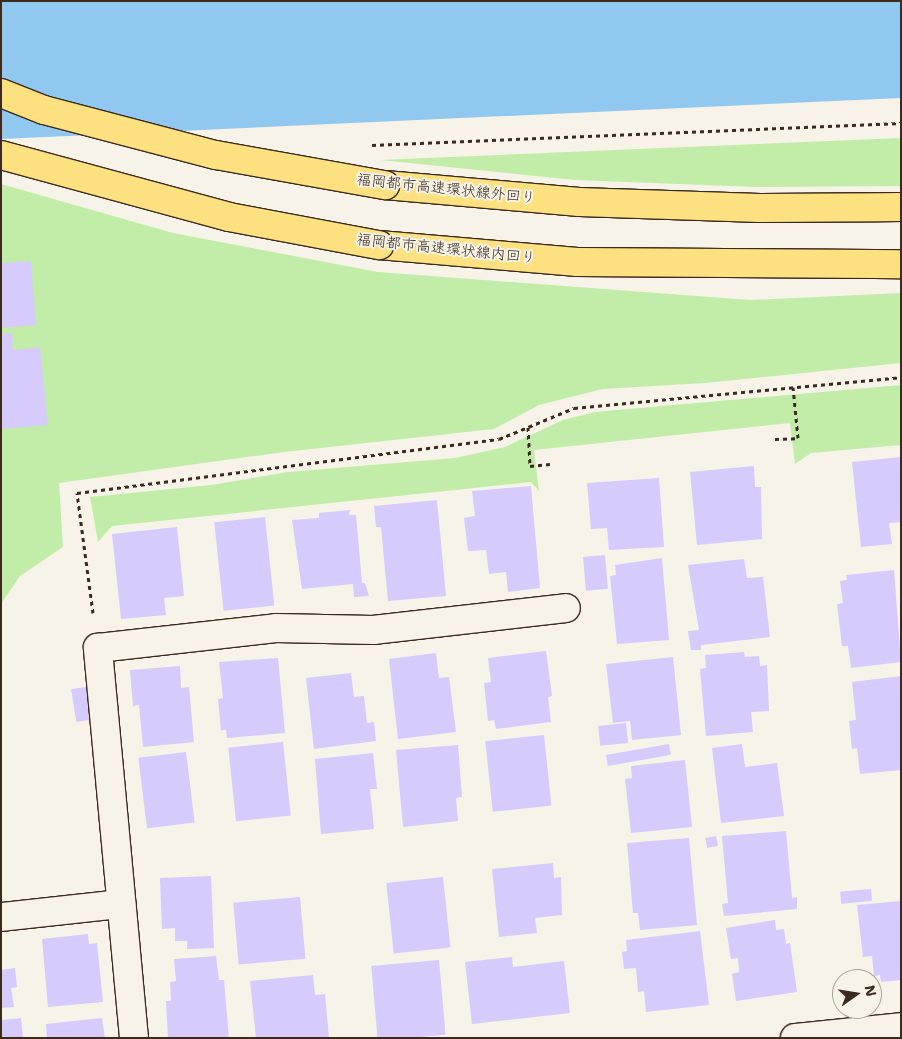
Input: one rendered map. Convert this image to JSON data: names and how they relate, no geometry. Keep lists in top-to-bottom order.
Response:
{
  "streets": {
    "highway": ["福岡都市高速環状線外回り", "福岡都市高速環状線内回り"]
  },
  "north": "right"
}
